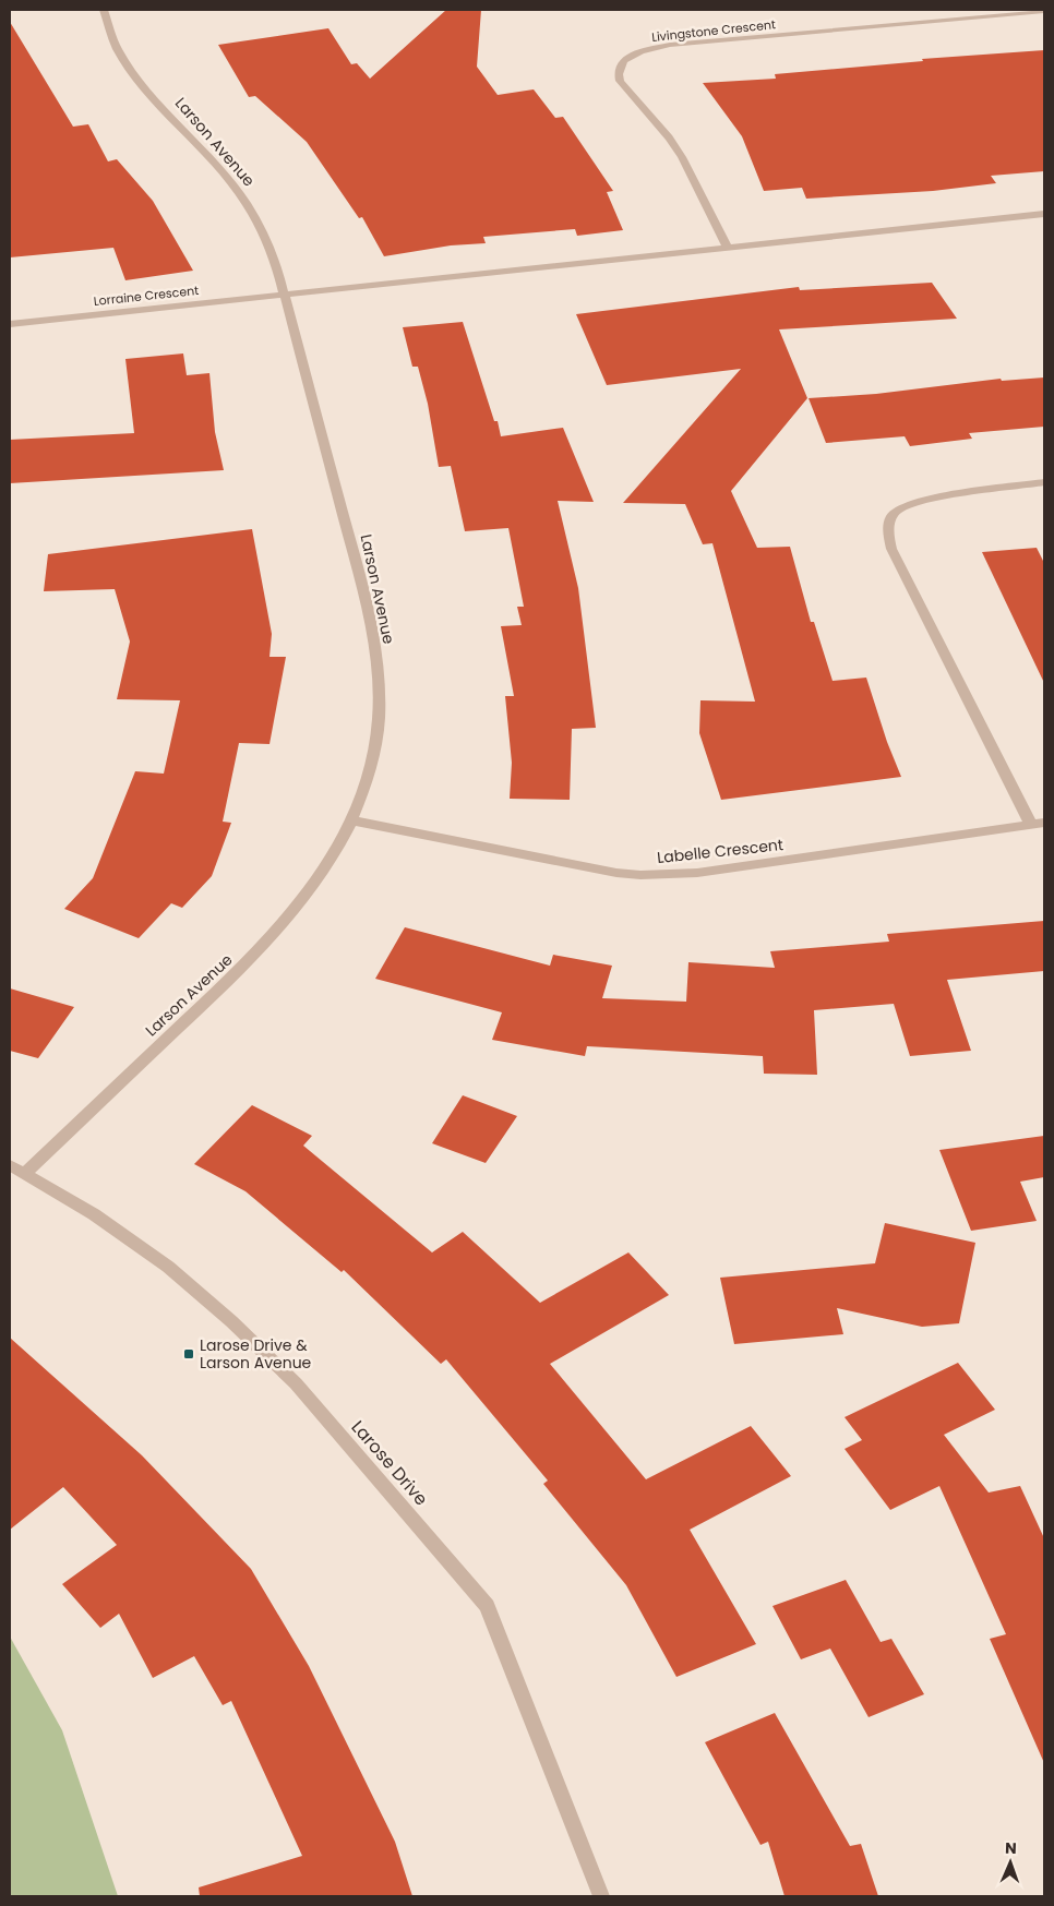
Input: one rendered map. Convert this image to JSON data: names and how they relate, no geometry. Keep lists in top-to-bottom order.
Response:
{
  "streets": {
    "street": [
      "Livingstone Crescent",
      "Larson Avenue",
      "Lorraine Crescent",
      "Labelle Crescent",
      "Larose Drive"
    ]
  },
  "crossings": [
    ["Larson Avenue", "Lorraine Crescent"],
    ["Larson Avenue", "Labelle Crescent"],
    ["Larson Avenue", "Larose Drive"]
  ],
  "places": {
    "transit": ["Larose Drive & Larson Avenue"]
  },
  "north": "top"
}
